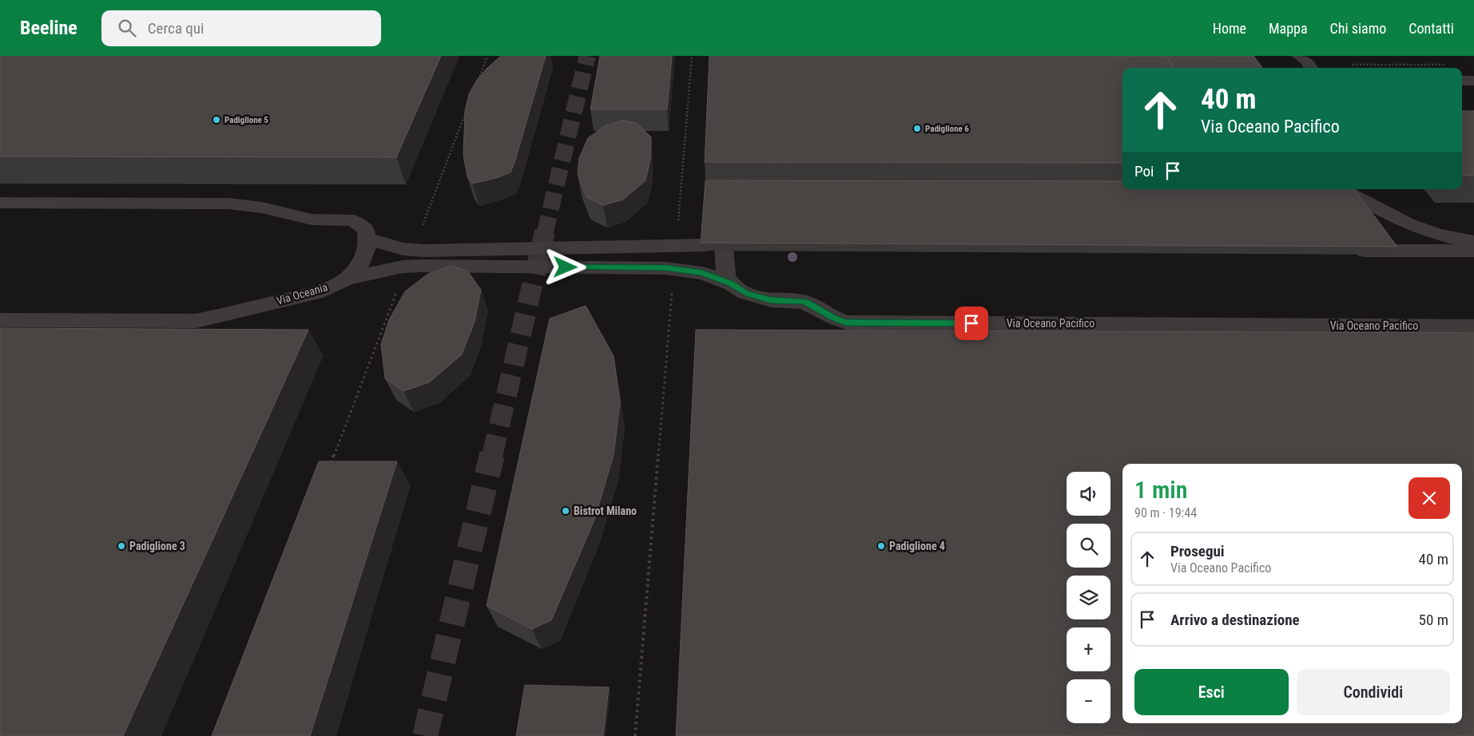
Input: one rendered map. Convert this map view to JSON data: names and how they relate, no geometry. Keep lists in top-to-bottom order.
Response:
{
  "streets": {
    "lane": ["Via Oceania", "Via Oceano Pacifico"]
  },
  "places": [
    "Padiglione 5",
    "Padiglione 6",
    "Bistrot Milano",
    "Padiglione 3",
    "Padiglione 4"
  ],
  "page": {
    "header": "Beeline",
    "search": "Cerca qui",
    "nav": [
      "Home",
      "Mappa",
      "Chi siamo",
      "Contatti"
    ],
    "turn": ["40 m", "Via Oceano Pacifico"],
    "then": "Poi",
    "heading": ["1 min", "90 m · 19:44"],
    "map_buttons": ["+", "−"],
    "list": [
      {
        "name": "Prosegui",
        "note": "Via Oceano Pacifico",
        "value": "40 m"
      },
      {
        "name": "Arrivo a destinazione",
        "value": "50 m"
      }
    ],
    "buttons": ["Esci", "Condividi"]
  }
}
